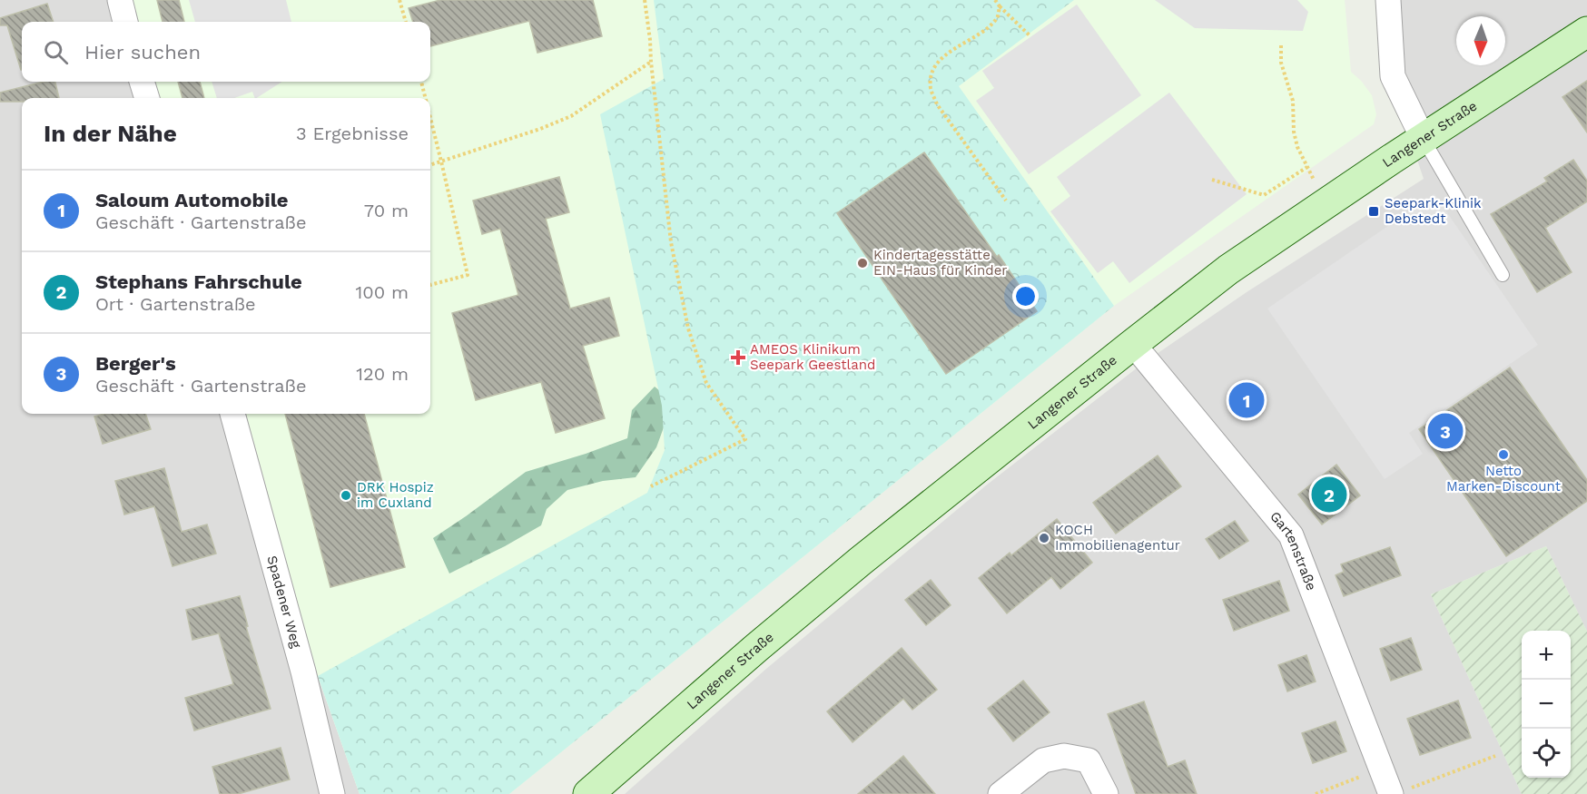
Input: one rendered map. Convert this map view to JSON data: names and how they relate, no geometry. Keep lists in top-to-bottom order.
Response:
{
  "streets": {
    "main road": ["Langener Straße"],
    "street": ["Gartenstraße", "Spadener Weg"]
  },
  "crossings": [
    ["Langener Straße", "Gartenstraße"]
  ],
  "places": {
    "transit": ["Seepark-Klinik Debstedt"],
    "other": [
      "Kindertagesstätte EIN-Haus für Kinder",
      "Netto Marken-Discount",
      "DRK Hospiz im Cuxland",
      "KOCH Immobilienagentur"
    ],
    "health": ["AMEOS Klinikum Seepark Geestland"]
  },
  "north": "bottom",
  "page": {
    "search": "Hier suchen",
    "heading": ["In der Nähe", "3 Ergebnisse"],
    "list": [
      {
        "mark": "1",
        "name": "Saloum Automobile",
        "note": "Geschäft · Gartenstraße",
        "value": "70 m"
      },
      {
        "mark": "2",
        "name": "Stephans Fahrschule",
        "note": "Ort · Gartenstraße",
        "value": "100 m"
      },
      {
        "mark": "3",
        "name": "Berger's",
        "note": "Geschäft · Gartenstraße",
        "value": "120 m"
      }
    ],
    "pins": ["1", "3", "2"],
    "map_buttons": ["+", "−"]
  }
}
